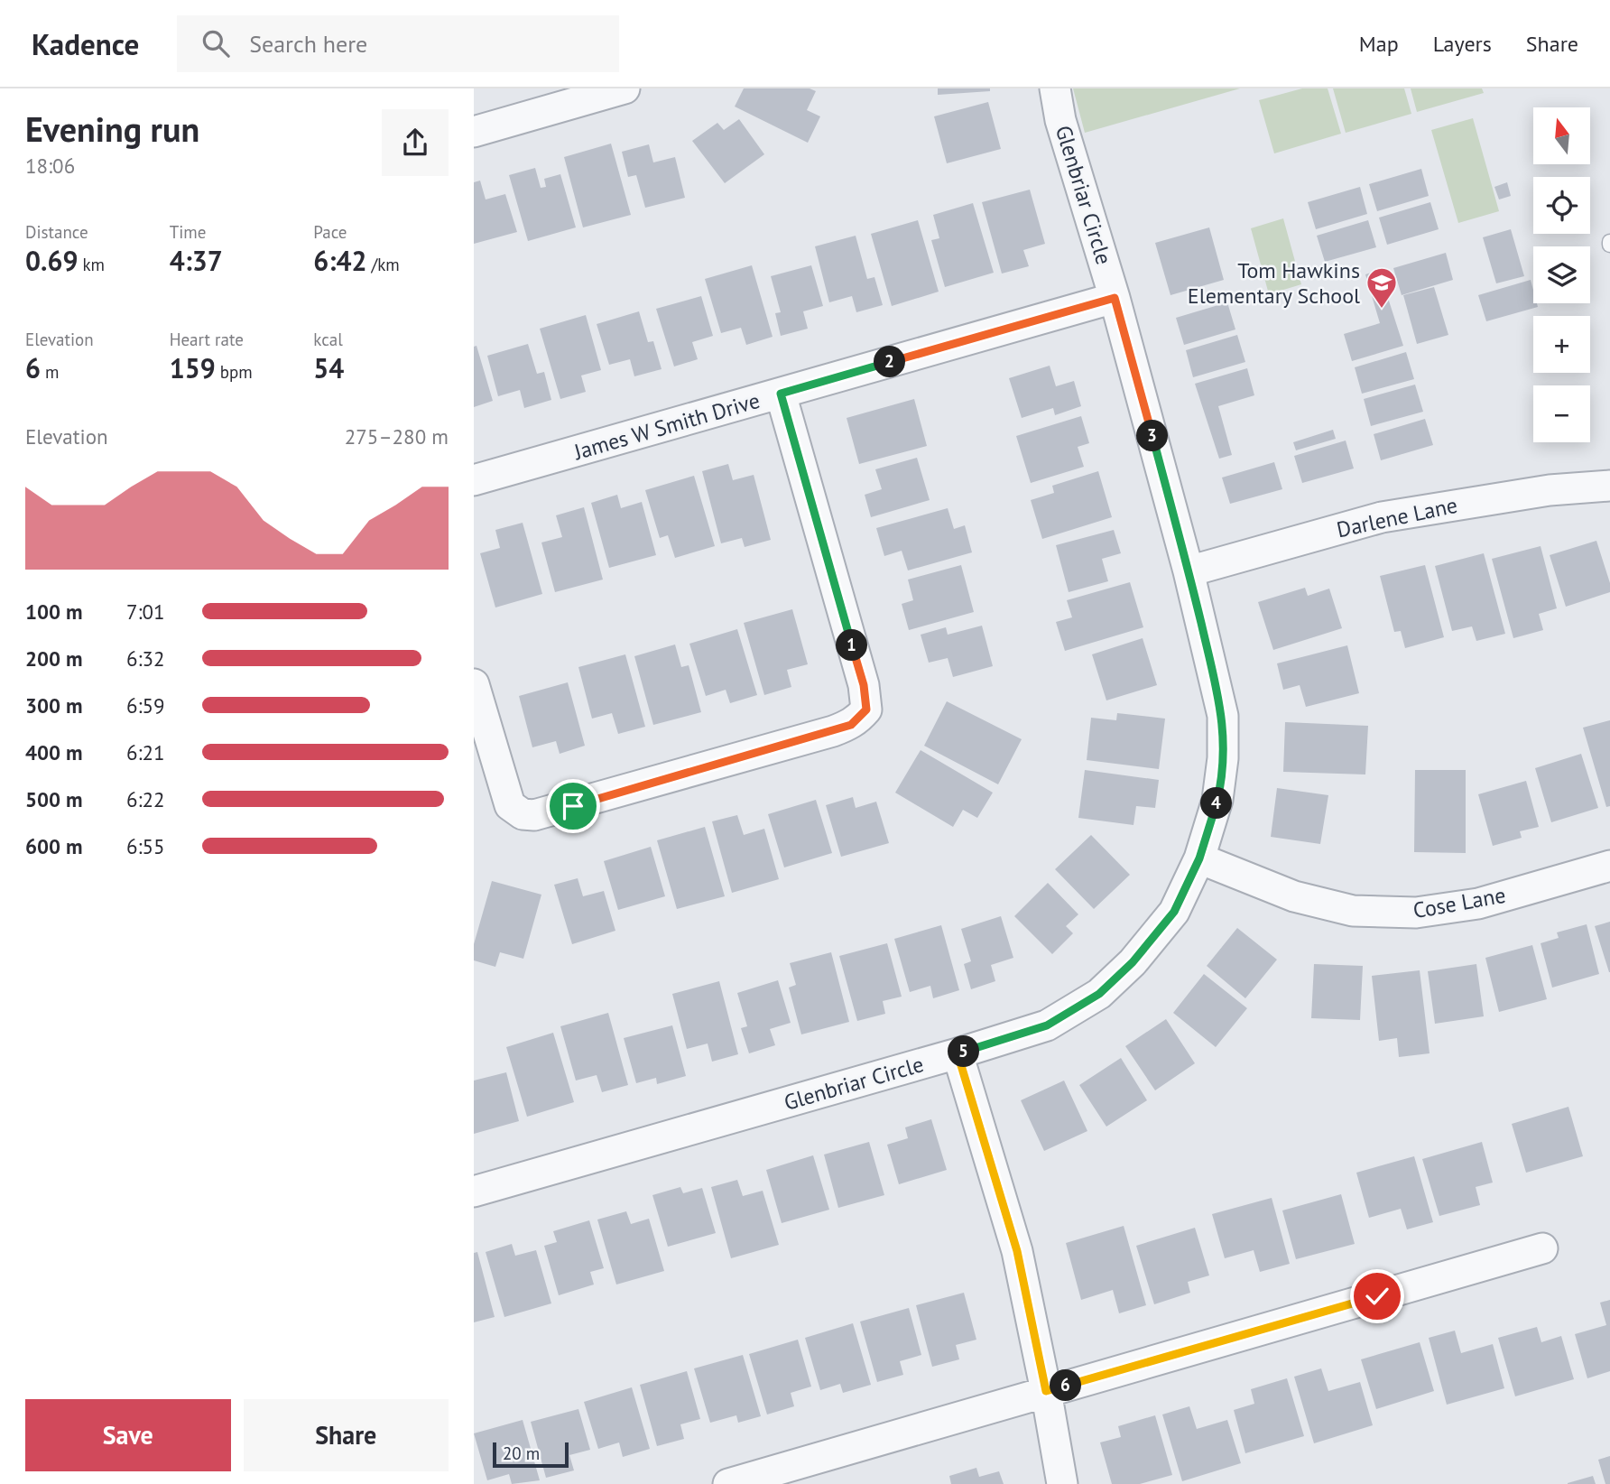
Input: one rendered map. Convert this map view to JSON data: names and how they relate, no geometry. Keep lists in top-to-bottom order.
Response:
{
  "streets": {
    "street": [
      "Glenbriar Circle",
      "James W Smith Drive",
      "Darlene Lane",
      "Cose Lane"
    ]
  },
  "crossings": [
    ["Glenbriar Circle", "James W Smith Drive"],
    ["Glenbriar Circle", "Darlene Lane"],
    ["Glenbriar Circle", "Cose Lane"]
  ],
  "places": {
    "school or university": ["Tom Hawkins Elementary School"]
  },
  "scale_bar": "20 m",
  "north": "top",
  "page": {
    "header": "Kadence",
    "search": "Search here",
    "nav": ["Map", "Layers", "Share"],
    "heading": ["Evening run", "18:06"],
    "map_buttons": ["+", "−"],
    "stats": [
      ["Distance", "0.69 km"],
      ["Time", "4:37"],
      ["Pace", "6:42 /km"],
      ["Elevation", "6 m"],
      ["Heart rate", "159 bpm"],
      ["kcal", "54"]
    ],
    "pins": [
      "2",
      "3",
      "1",
      "4",
      "5",
      "6"
    ],
    "chart": ["Elevation", "275–280 m"],
    "list": [
      {
        "name": "100 m",
        "note": "7:01"
      },
      {
        "name": "200 m",
        "note": "6:32"
      },
      {
        "name": "300 m",
        "note": "6:59"
      },
      {
        "name": "400 m",
        "note": "6:21"
      },
      {
        "name": "500 m",
        "note": "6:22"
      },
      {
        "name": "600 m",
        "note": "6:55"
      }
    ],
    "buttons": ["Save", "Share"],
    "scale": "20 m"
  }
}
